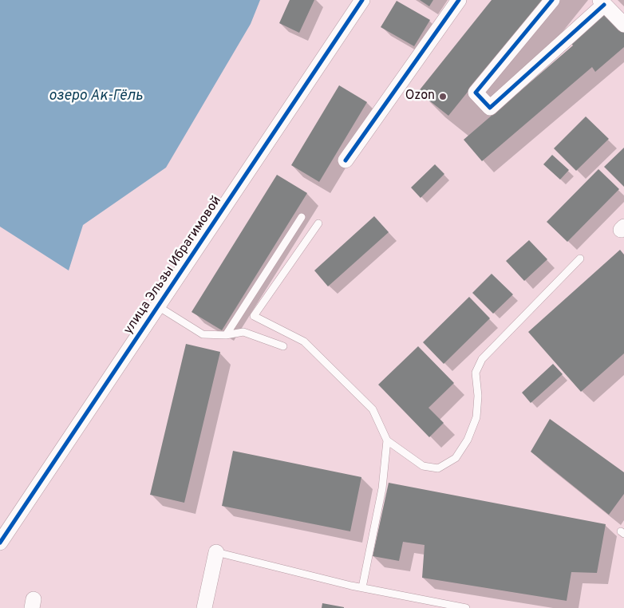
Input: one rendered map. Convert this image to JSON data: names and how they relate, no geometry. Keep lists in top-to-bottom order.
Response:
{
  "streets": {
    "street": ["улица Эльзы Ибрагимовой"]
  },
  "water": ["озеро Ак-Гёль"],
  "places": ["Ozon"]
}
